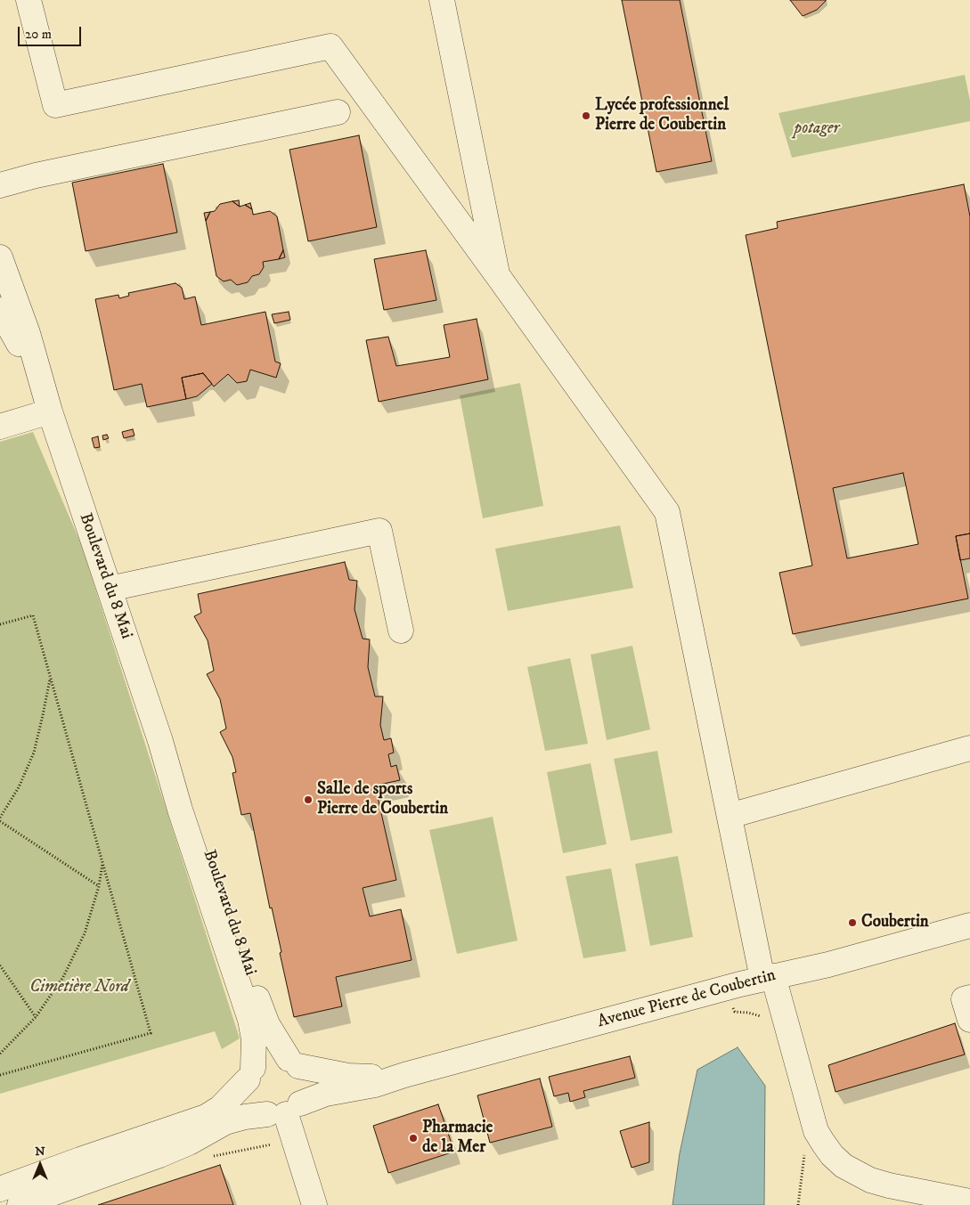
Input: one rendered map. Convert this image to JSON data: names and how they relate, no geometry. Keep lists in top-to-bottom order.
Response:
{
  "streets": {
    "street": ["Boulevard du 8 Mai", "Avenue Pierre de Coubertin"]
  },
  "crossings": [
    ["Boulevard du 8 Mai", "Avenue Pierre de Coubertin"]
  ],
  "parks": ["potager", "Cimetière Nord"],
  "places": [
    "Lycée professionnel Pierre de Coubertin",
    "Salle de sports Pierre de Coubertin",
    "Coubertin",
    "Pharmacie de la Mer"
  ],
  "scale_bar": "20 m",
  "north": "top"
}
